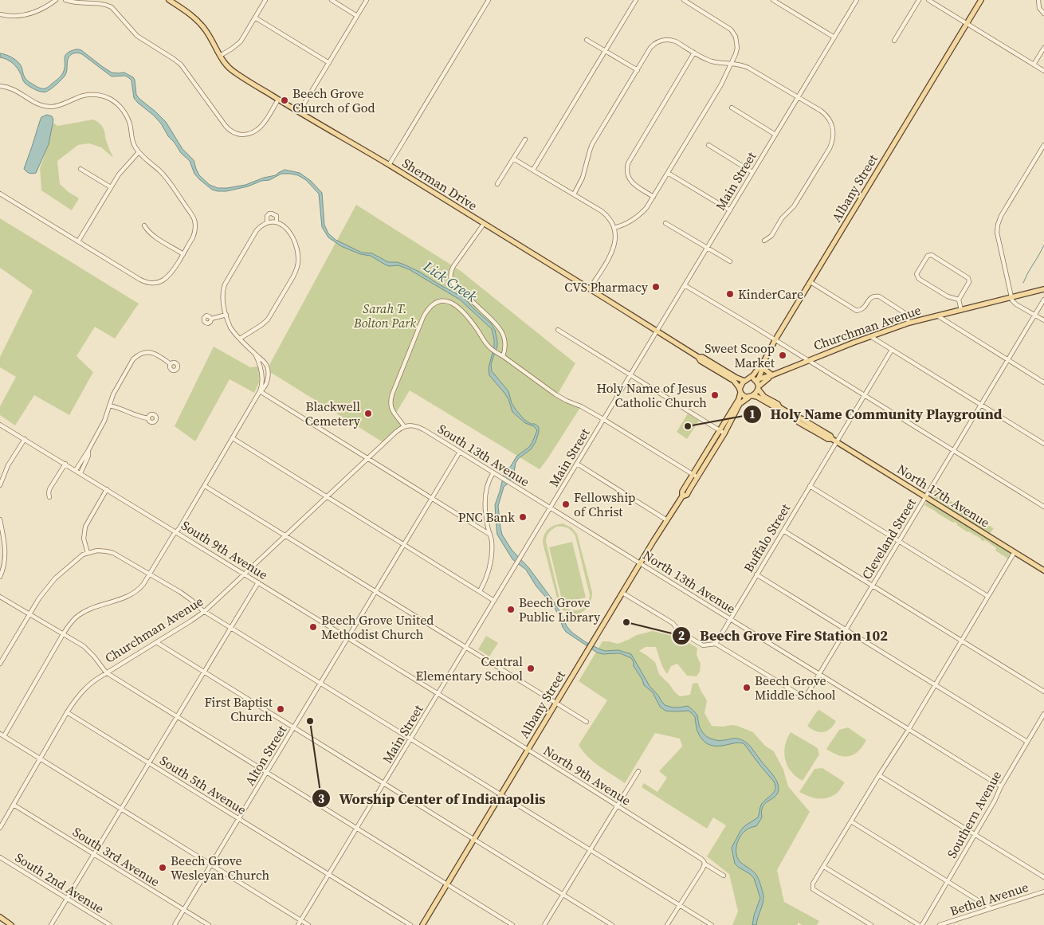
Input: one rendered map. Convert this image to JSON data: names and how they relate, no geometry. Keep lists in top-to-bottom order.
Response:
{
  "streets": {
    "main road": [
      "Sherman Drive",
      "Albany Street",
      "Churchman Avenue",
      "North 17th Avenue"
    ],
    "street": [
      "Main Street",
      "South 13th Avenue",
      "Buffalo Street",
      "Cleveland Street",
      "South 9th Avenue",
      "North 13th Avenue",
      "Alton Street",
      "North 9th Avenue",
      "South 5th Avenue",
      "Southern Avenue",
      "South 3rd Avenue",
      "South 2nd Avenue",
      "Bethel Avenue"
    ]
  },
  "crossings": [
    ["Main Street", "Sherman Drive"],
    ["Main Street", "South 13th Avenue"],
    ["Main Street", "South 9th Avenue"],
    ["Main Street", "North 13th Avenue"],
    ["Main Street", "North 9th Avenue"],
    ["Main Street", "South 5th Avenue"],
    ["Albany Street", "Churchman Avenue"],
    ["Albany Street", "North 17th Avenue"],
    ["Albany Street", "North 13th Avenue"],
    ["Albany Street", "North 9th Avenue"],
    ["Churchman Avenue", "South 13th Avenue"],
    ["Churchman Avenue", "North 17th Avenue"],
    ["Churchman Avenue", "South 9th Avenue"],
    ["Churchman Avenue", "South 5th Avenue"],
    ["Churchman Avenue", "South 3rd Avenue"],
    ["South 13th Avenue", "North 13th Avenue"],
    ["South 13th Avenue", "Alton Street"],
    ["North 17th Avenue", "Buffalo Street"],
    ["North 17th Avenue", "Cleveland Street"],
    ["Buffalo Street", "Cleveland Street"],
    ["Buffalo Street", "North 13th Avenue"],
    ["Cleveland Street", "North 13th Avenue"],
    ["South 9th Avenue", "Alton Street"],
    ["South 9th Avenue", "North 9th Avenue"],
    ["North 13th Avenue", "Southern Avenue"],
    ["Alton Street", "South 5th Avenue"],
    ["Alton Street", "South 3rd Avenue"]
  ],
  "water": ["Lick Creek"],
  "parks": ["Sarah T. Bolton Park"],
  "places": [
    "Beech Grove Church of God",
    "CVS Pharmacy",
    "KinderCare",
    "Sweet Scoop Market",
    "Holy Name of Jesus Catholic Church",
    "Blackwell Cemetery",
    "Holy Name Community Playground",
    "Fellowship of Christ",
    "PNC Bank",
    "Beech Grove Public Library",
    "Beech Grove Fire Station 102",
    "Beech Grove United Methodist Church",
    "Central Elementary School",
    "Beech Grove Middle School",
    "First Baptist Church",
    "Worship Center of Indianapolis",
    "Beech Grove Wesleyan Church"
  ]
}
